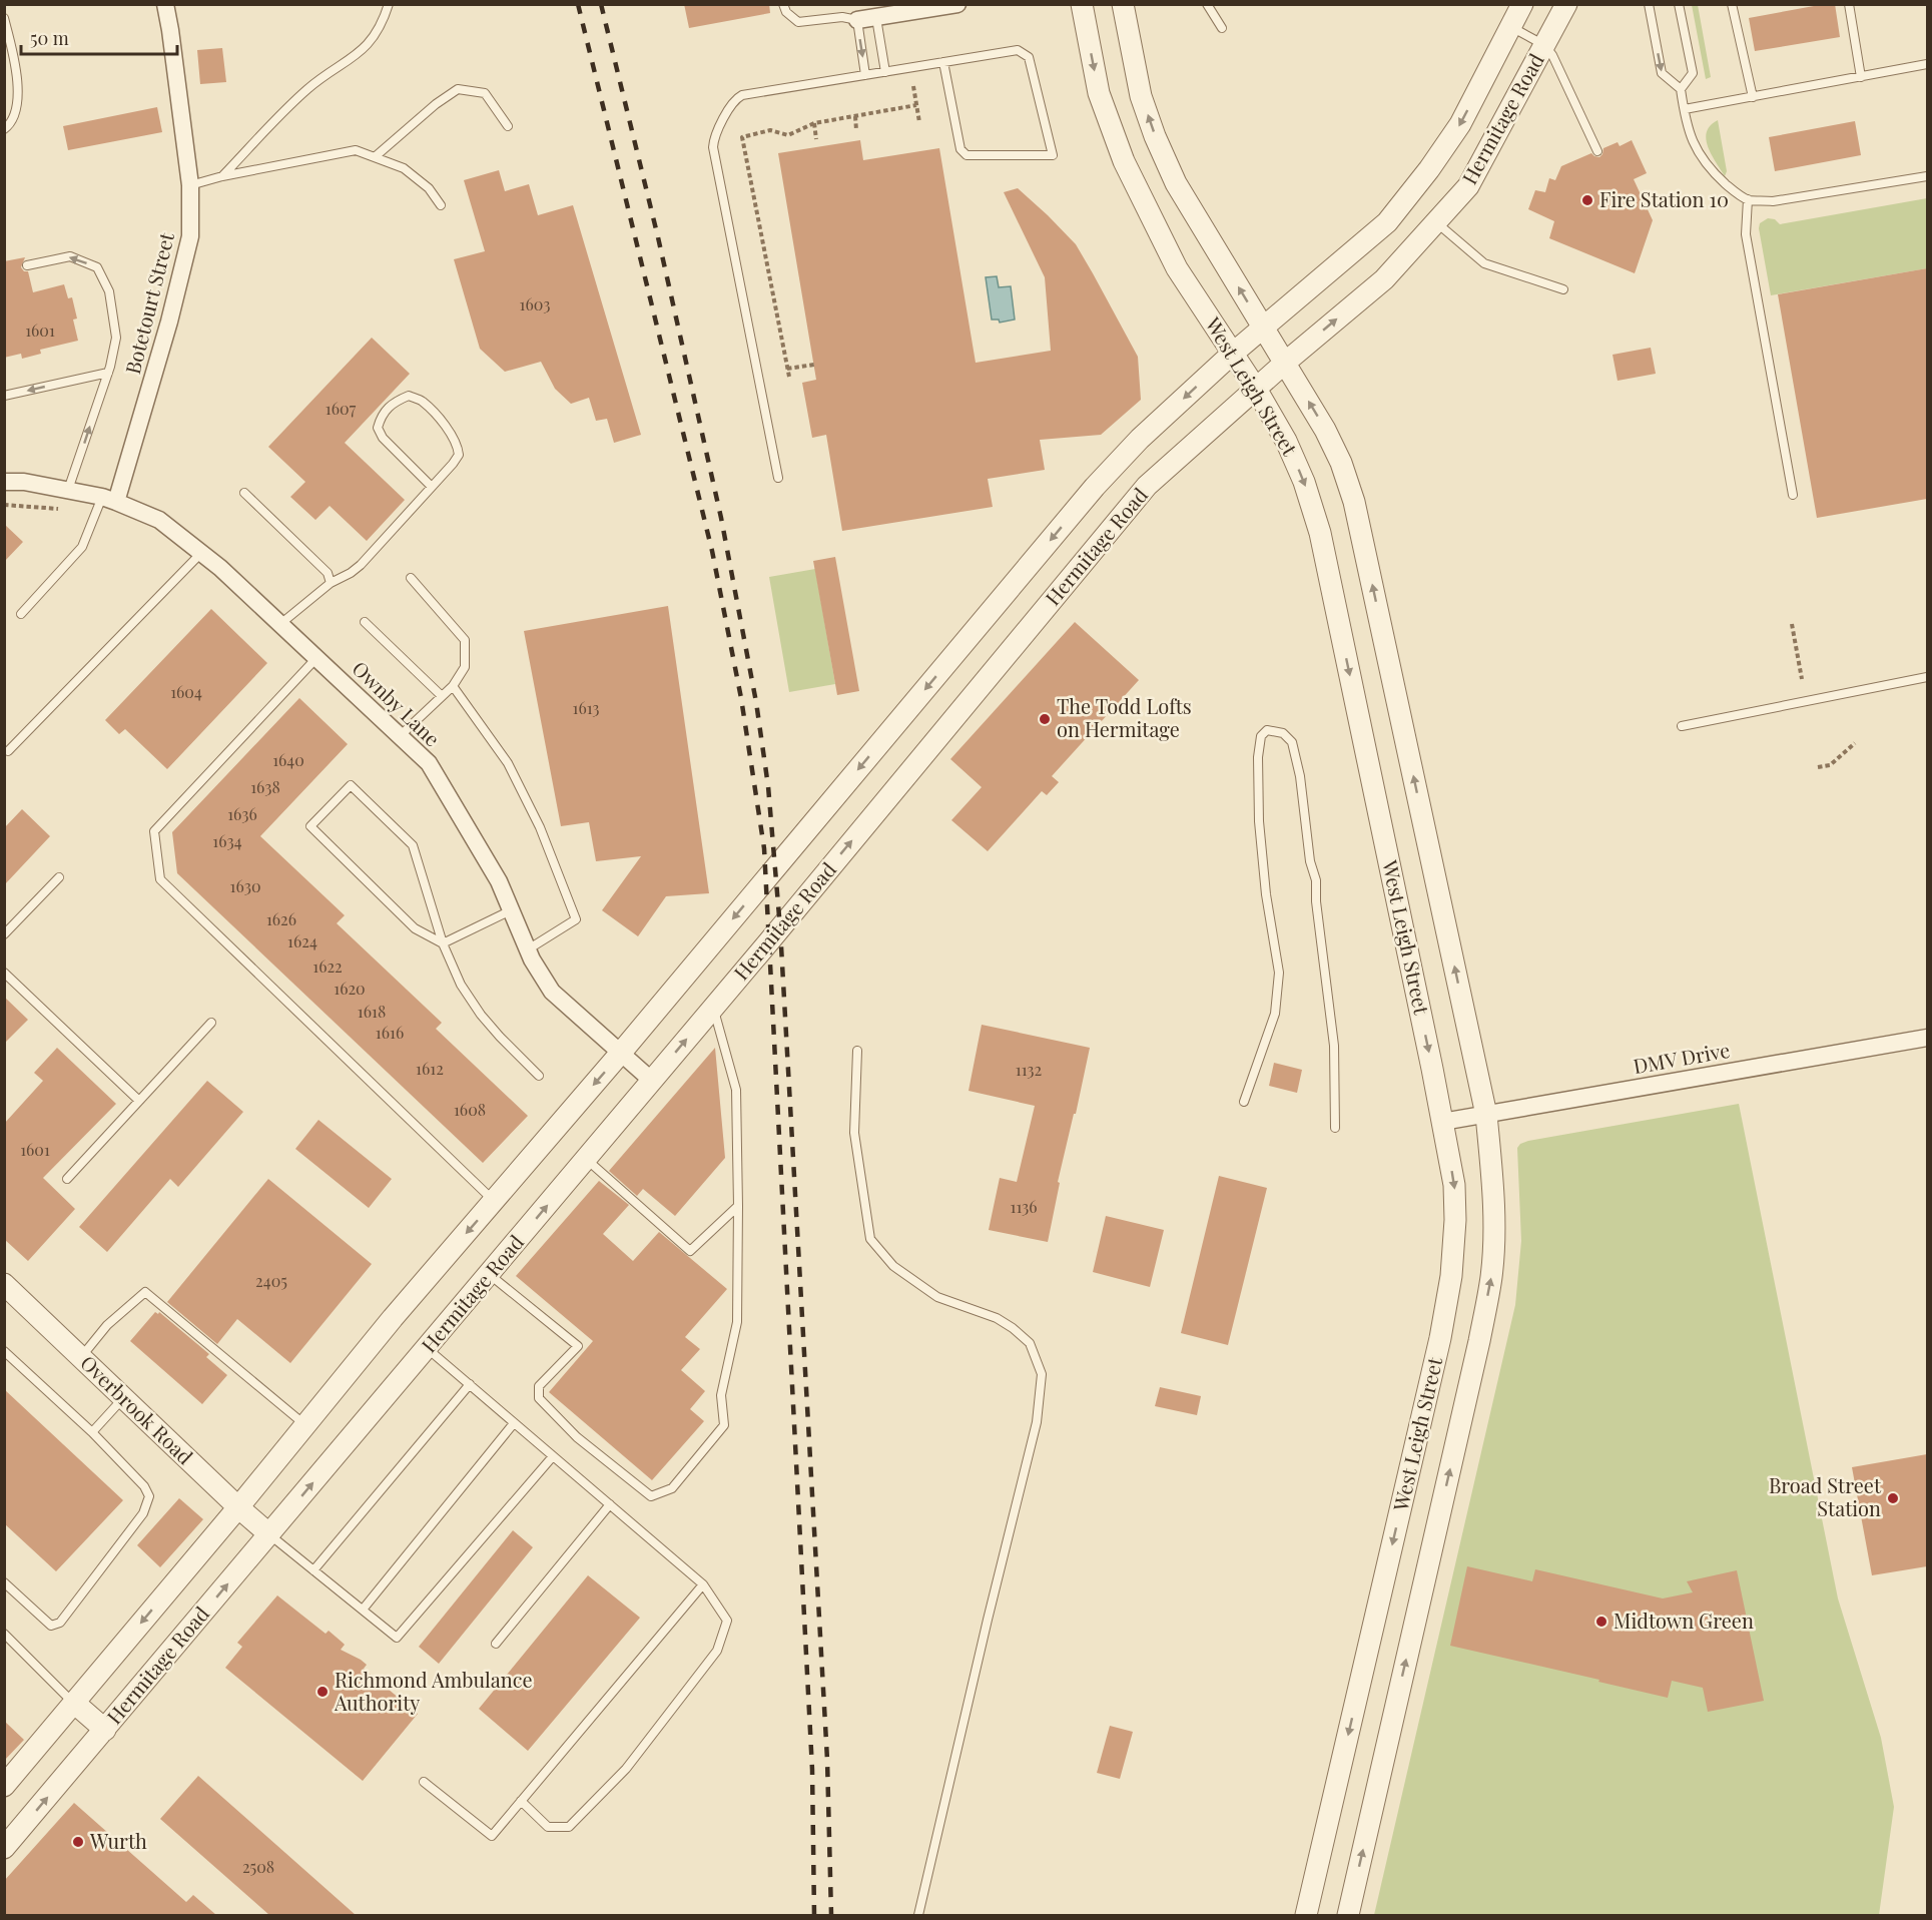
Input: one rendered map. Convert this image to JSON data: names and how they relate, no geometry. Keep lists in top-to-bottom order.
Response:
{
  "streets": {
    "street": [
      "Hermitage Road",
      "Botetourt Street",
      "West Leigh Street",
      "Ownby Lane",
      "DMV Drive",
      "Overbrook Road"
    ]
  },
  "crossings": [
    ["Hermitage Road", "West Leigh Street"],
    ["Hermitage Road", "Ownby Lane"],
    ["Hermitage Road", "Overbrook Road"],
    ["Botetourt Street", "Ownby Lane"],
    ["West Leigh Street", "DMV Drive"]
  ],
  "places": [
    "Fire Station 10",
    "The Todd Lofts on Hermitage",
    "Broad Street Station",
    "Midtown Green",
    "Richmond Ambulance Authority",
    "Wurth"
  ],
  "house_numbers": [
    "1603",
    "1601",
    "1607",
    "1604",
    "1613",
    "1640",
    "1638",
    "1636",
    "1634",
    "1630",
    "1626",
    "1624",
    "1622",
    "1620",
    "1618",
    "1616",
    "1612",
    "1132",
    "1608",
    "1601",
    "1136",
    "2405",
    "2508"
  ],
  "scale_bar": "50 m"
}
